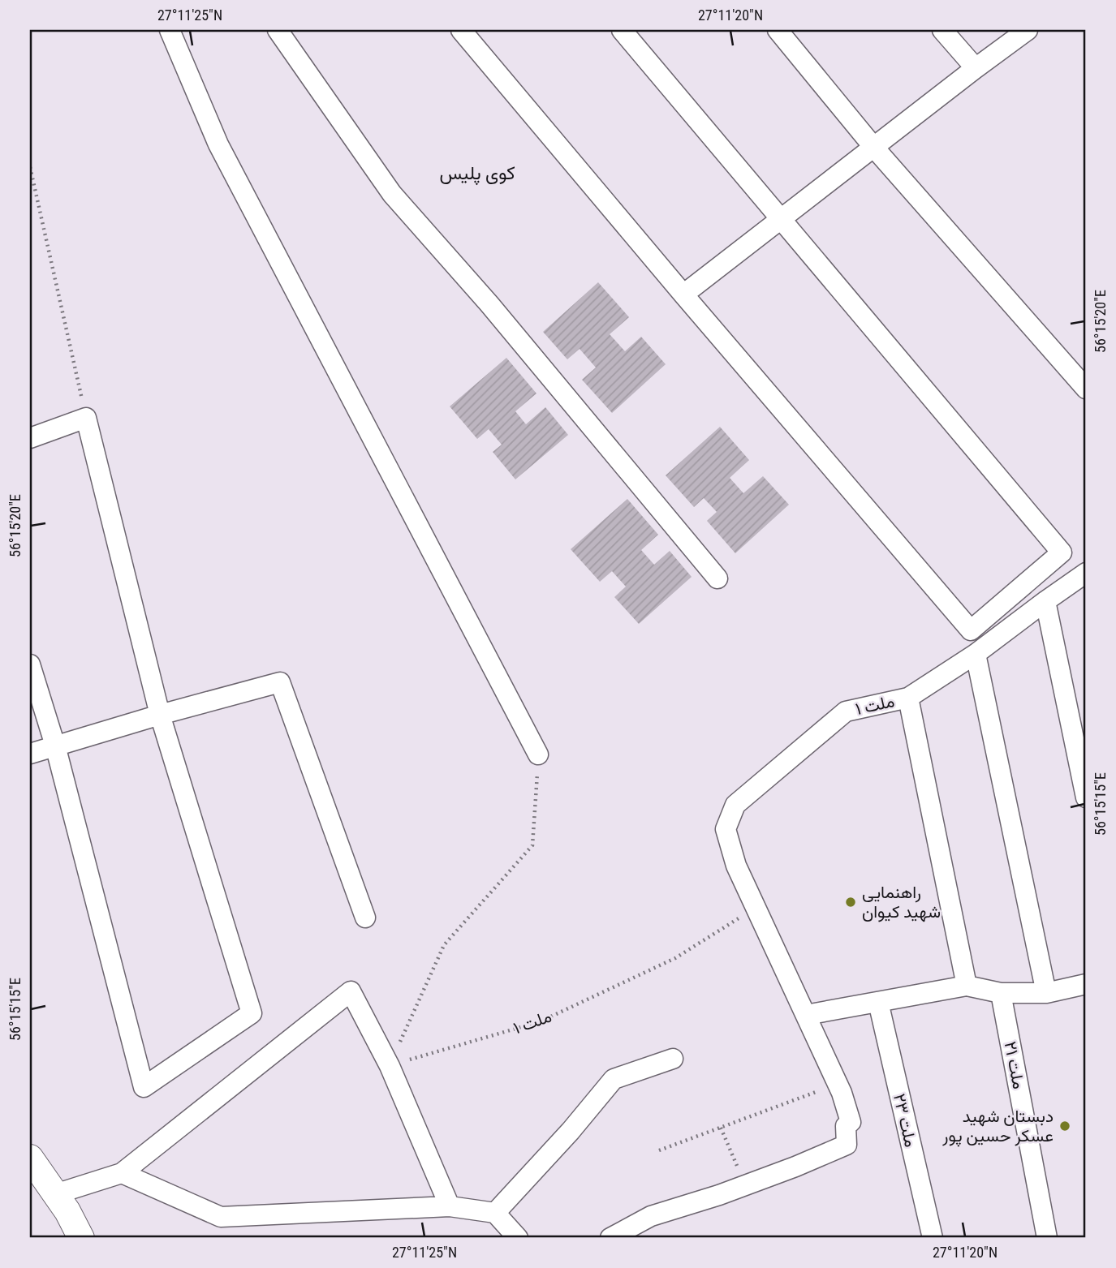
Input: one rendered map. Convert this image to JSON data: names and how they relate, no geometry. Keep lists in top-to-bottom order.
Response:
{
  "streets": {
    "street": ["ملت ۱", "ملت ۲۱", "ملت ۲۳"]
  },
  "districts": ["کوی پلیس"],
  "places": ["راهنمایی شهید کیوان", "دبستان شهید عسکر حسین پور"],
  "coordinates": [
    "27°11'25\"N",
    "27°11'20\"N",
    "56°15'20\"E",
    "56°15'15\"E"
  ]
}
